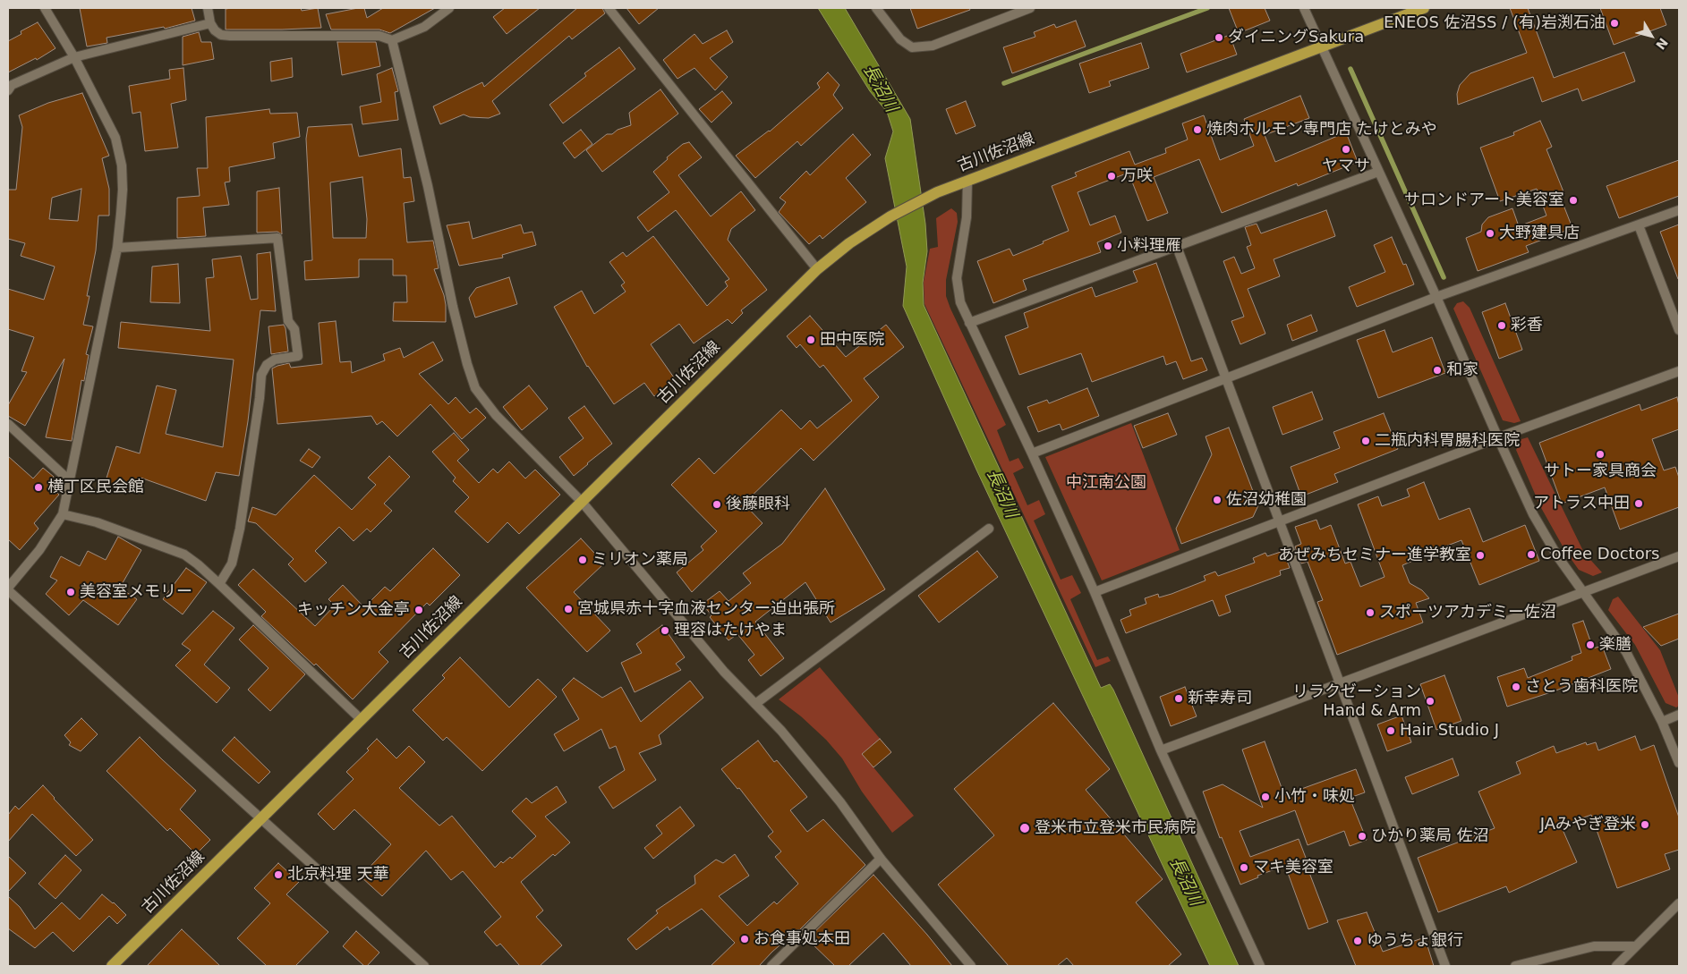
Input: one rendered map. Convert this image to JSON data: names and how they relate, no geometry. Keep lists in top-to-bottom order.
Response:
{
  "streets": {
    "main road": ["古川佐沼線"]
  },
  "water": ["長沼川"],
  "parks": ["中江南公園"],
  "places": [
    "ENEOS 佐沼SS / (有)岩渕石油",
    "ダイニングSakura",
    "焼肉ホルモン専門店 たけとみや",
    "ヤマサ",
    "万咲",
    "サロンドアート美容室",
    "大野建具店",
    "小料理雁",
    "彩香",
    "田中医院",
    "和家",
    "二瓶内科胃腸科医院",
    "サトー家具商会",
    "横丁区民会館",
    "佐沼幼稚園",
    "アトラス中田",
    "後藤眼科",
    "Coffee Doctors",
    "あぜみちセミナー進学教室",
    "ミリオン薬局",
    "美容室メモリー",
    "宮城県赤十字血液センター迫出張所",
    "キッチン大金亭",
    "スポーツアカデミー佐沼",
    "理容はたけやま",
    "楽膳",
    "さとう歯科医院",
    "新幸寿司",
    "リラクゼーション Hand & Arm",
    "Hair Studio J",
    "小竹・味処",
    "JAみやぎ登米",
    "登米市立登米市民病院",
    "ひかり薬局 佐沼",
    "マキ美容室",
    "北京料理 天華",
    "お食事処本田",
    "ゆうちょ銀行"
  ],
  "north": "bottom right"
}
